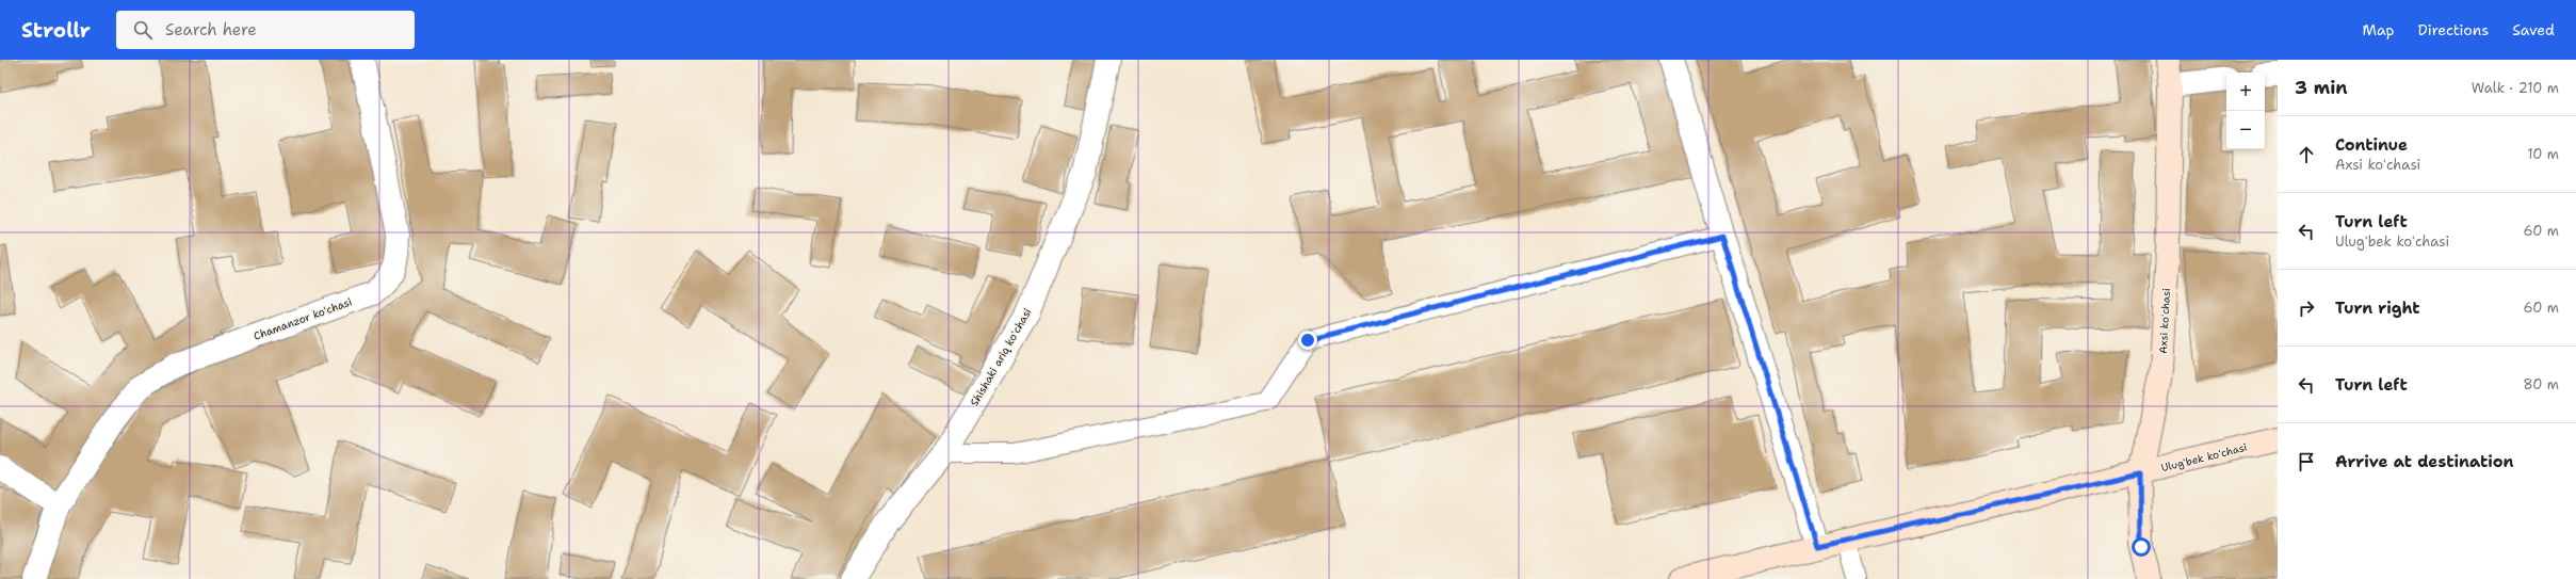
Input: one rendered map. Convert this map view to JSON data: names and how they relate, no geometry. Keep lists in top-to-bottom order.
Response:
{
  "streets": {
    "street": [
      "Chamanzor koʻchasi",
      "Axsi koʻchasi",
      "Shishaki ariq koʻchasi",
      "Ulugʻbek koʻchasi"
    ]
  },
  "crossings": [
    ["Axsi koʻchasi", "Ulugʻbek koʻchasi"]
  ],
  "page": {
    "header": "Strollr",
    "search": "Search here",
    "nav": ["Map", "Directions", "Saved"],
    "heading": ["3 min", "Walk · 210 m"],
    "map_buttons": ["+", "−"],
    "list": [
      ["Continue", "Axsi koʻchasi", "10 m"],
      ["Turn left", "Ulugʻbek koʻchasi", "60 m"],
      ["Turn right", "60 m"],
      ["Turn left", "80 m"],
      "Arrive at destination"
    ]
  }
}
